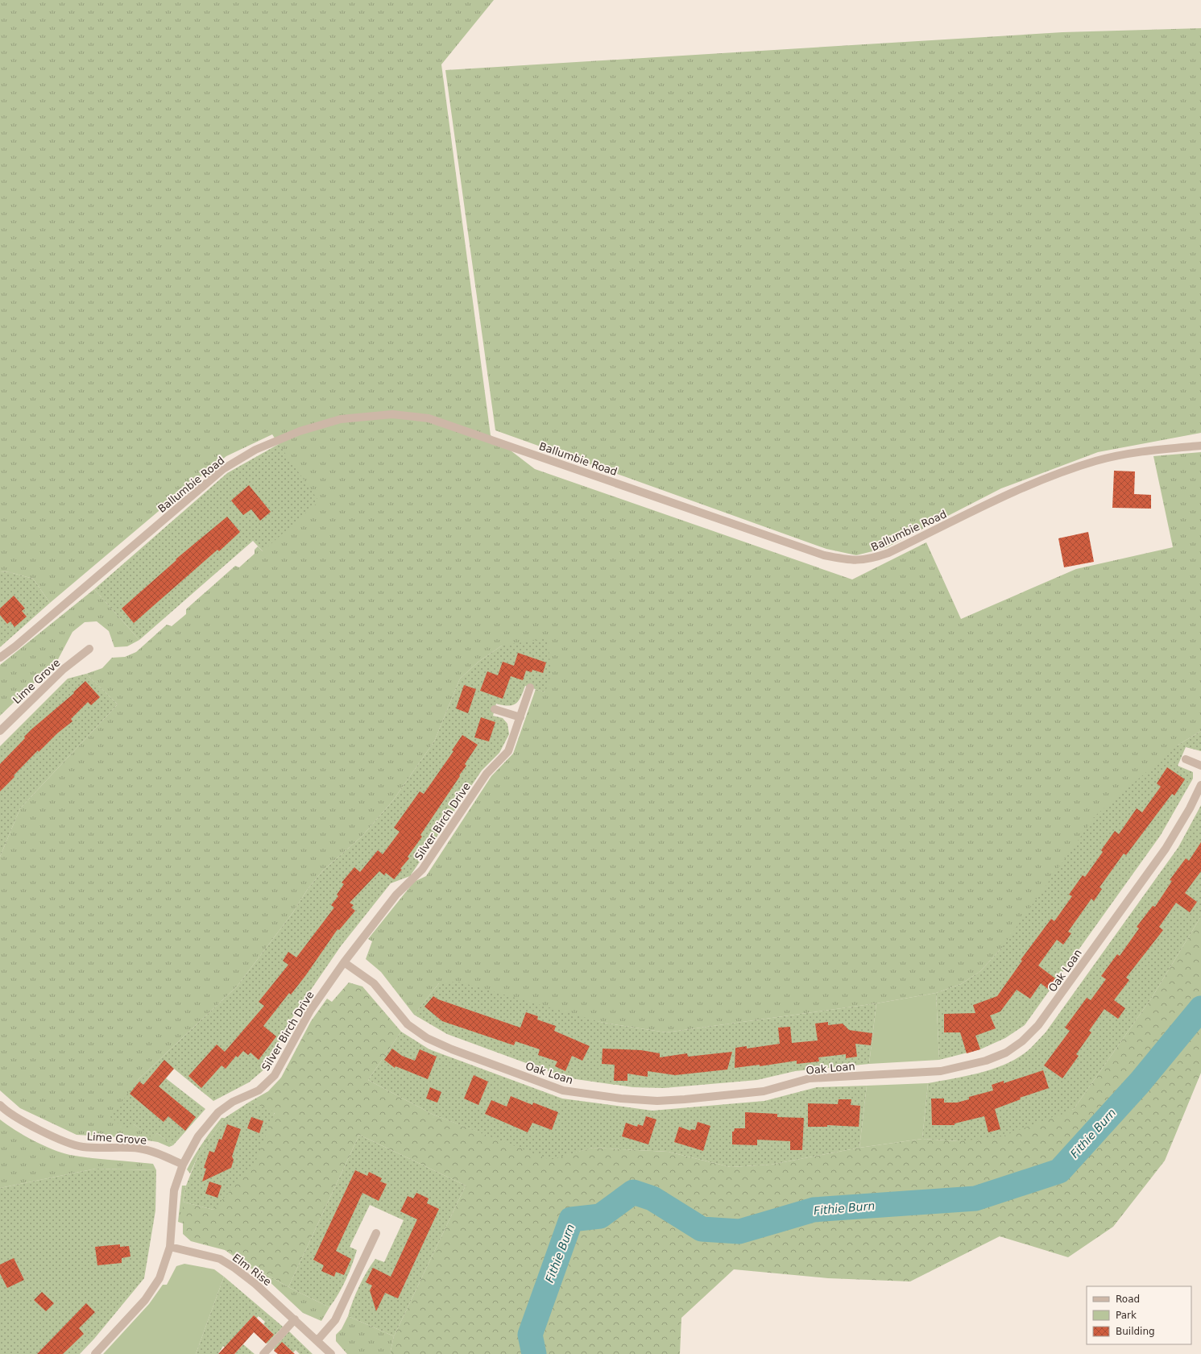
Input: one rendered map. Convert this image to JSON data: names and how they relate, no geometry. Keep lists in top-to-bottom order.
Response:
{
  "streets": {
    "street": [
      "Ballumbie Road",
      "Lime Grove",
      "Silver Birch Drive",
      "Oak Loan",
      "Elm Rise"
    ]
  },
  "crossings": [
    ["Lime Grove", "Silver Birch Drive"],
    ["Silver Birch Drive", "Oak Loan"],
    ["Silver Birch Drive", "Elm Rise"]
  ],
  "water": ["Fithie Burn"],
  "legend": ["Road", "Park", "Building"]
}
